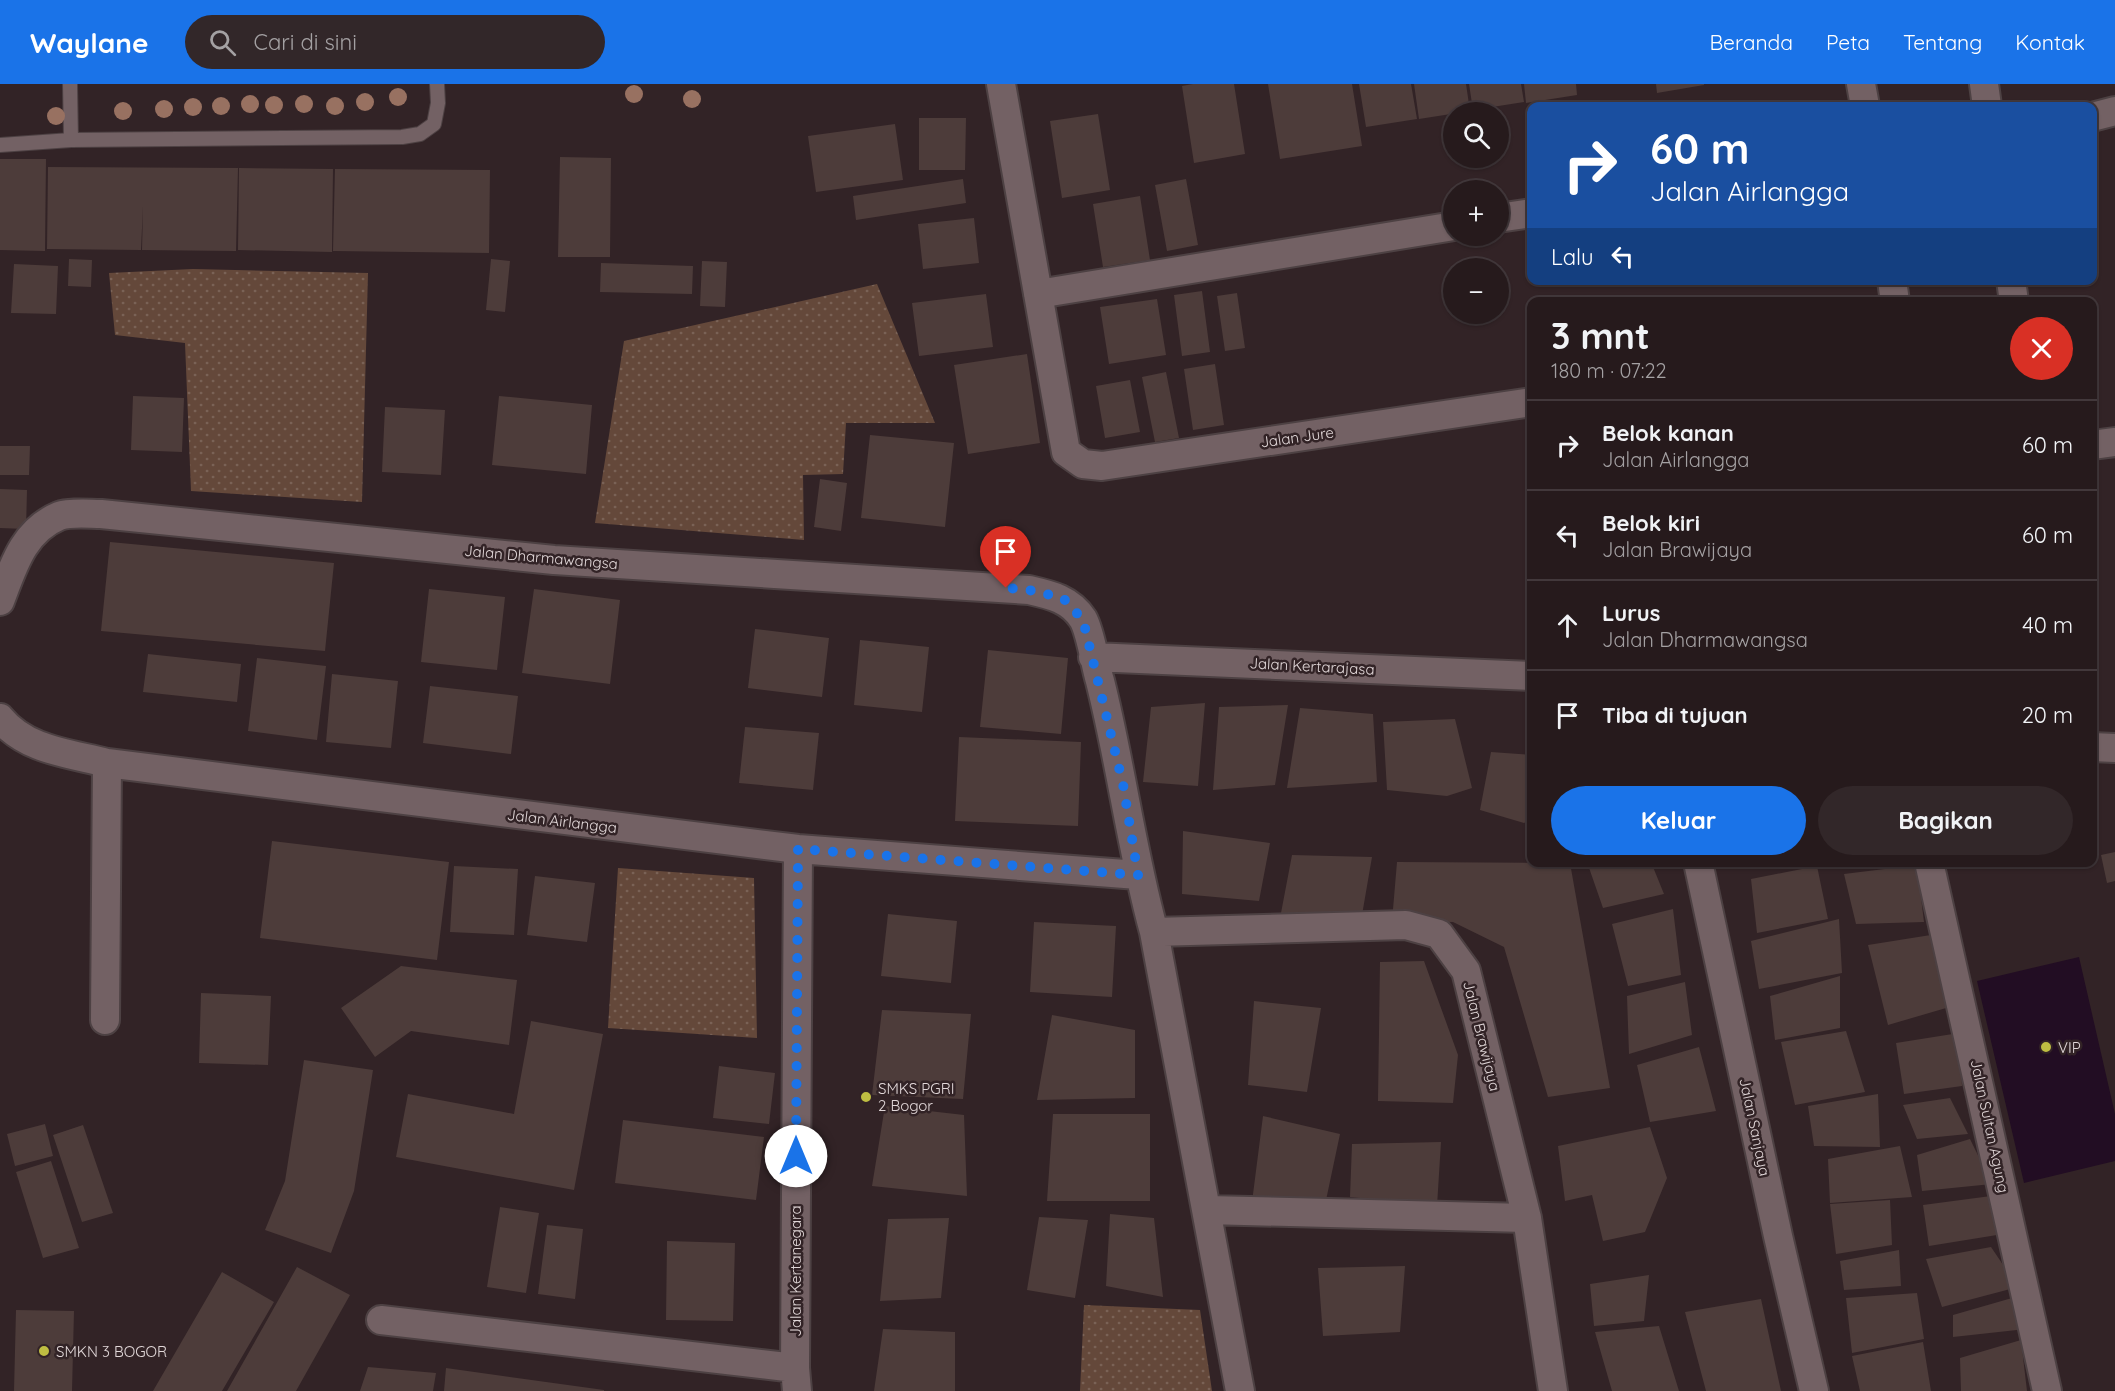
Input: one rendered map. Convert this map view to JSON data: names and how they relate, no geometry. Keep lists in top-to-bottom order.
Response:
{
  "streets": {
    "street": [
      "Jalan Jure",
      "Jalan Dharmawangsa",
      "Jalan Kertarajasa",
      "Jalan Airlangga",
      "Jalan Brawijaya",
      "Jalan Sultan Agung",
      "Jalan Sanjaya",
      "Jalan Kertanegara"
    ]
  },
  "crossings": [
    ["Jalan Dharmawangsa", "Jalan Kertarajasa"],
    ["Jalan Airlangga", "Jalan Kertanegara"]
  ],
  "places": ["VIP", "SMKS PGRI 2 Bogor", "SMKN 3 BOGOR"],
  "page": {
    "header": "Waylane",
    "search": "Cari di sini",
    "nav": [
      "Beranda",
      "Peta",
      "Tentang",
      "Kontak"
    ],
    "map_buttons": ["+", "−"],
    "turn": ["60 m", "Jalan Airlangga"],
    "then": "Lalu",
    "heading": ["3 mnt", "180 m · 07:22"],
    "list": [
      {
        "name": "Belok kanan",
        "note": "Jalan Airlangga",
        "value": "60 m"
      },
      {
        "name": "Belok kiri",
        "note": "Jalan Brawijaya",
        "value": "60 m"
      },
      {
        "name": "Lurus",
        "note": "Jalan Dharmawangsa",
        "value": "40 m"
      },
      {
        "name": "Tiba di tujuan",
        "value": "20 m"
      }
    ],
    "buttons": ["Keluar", "Bagikan"]
  }
}
